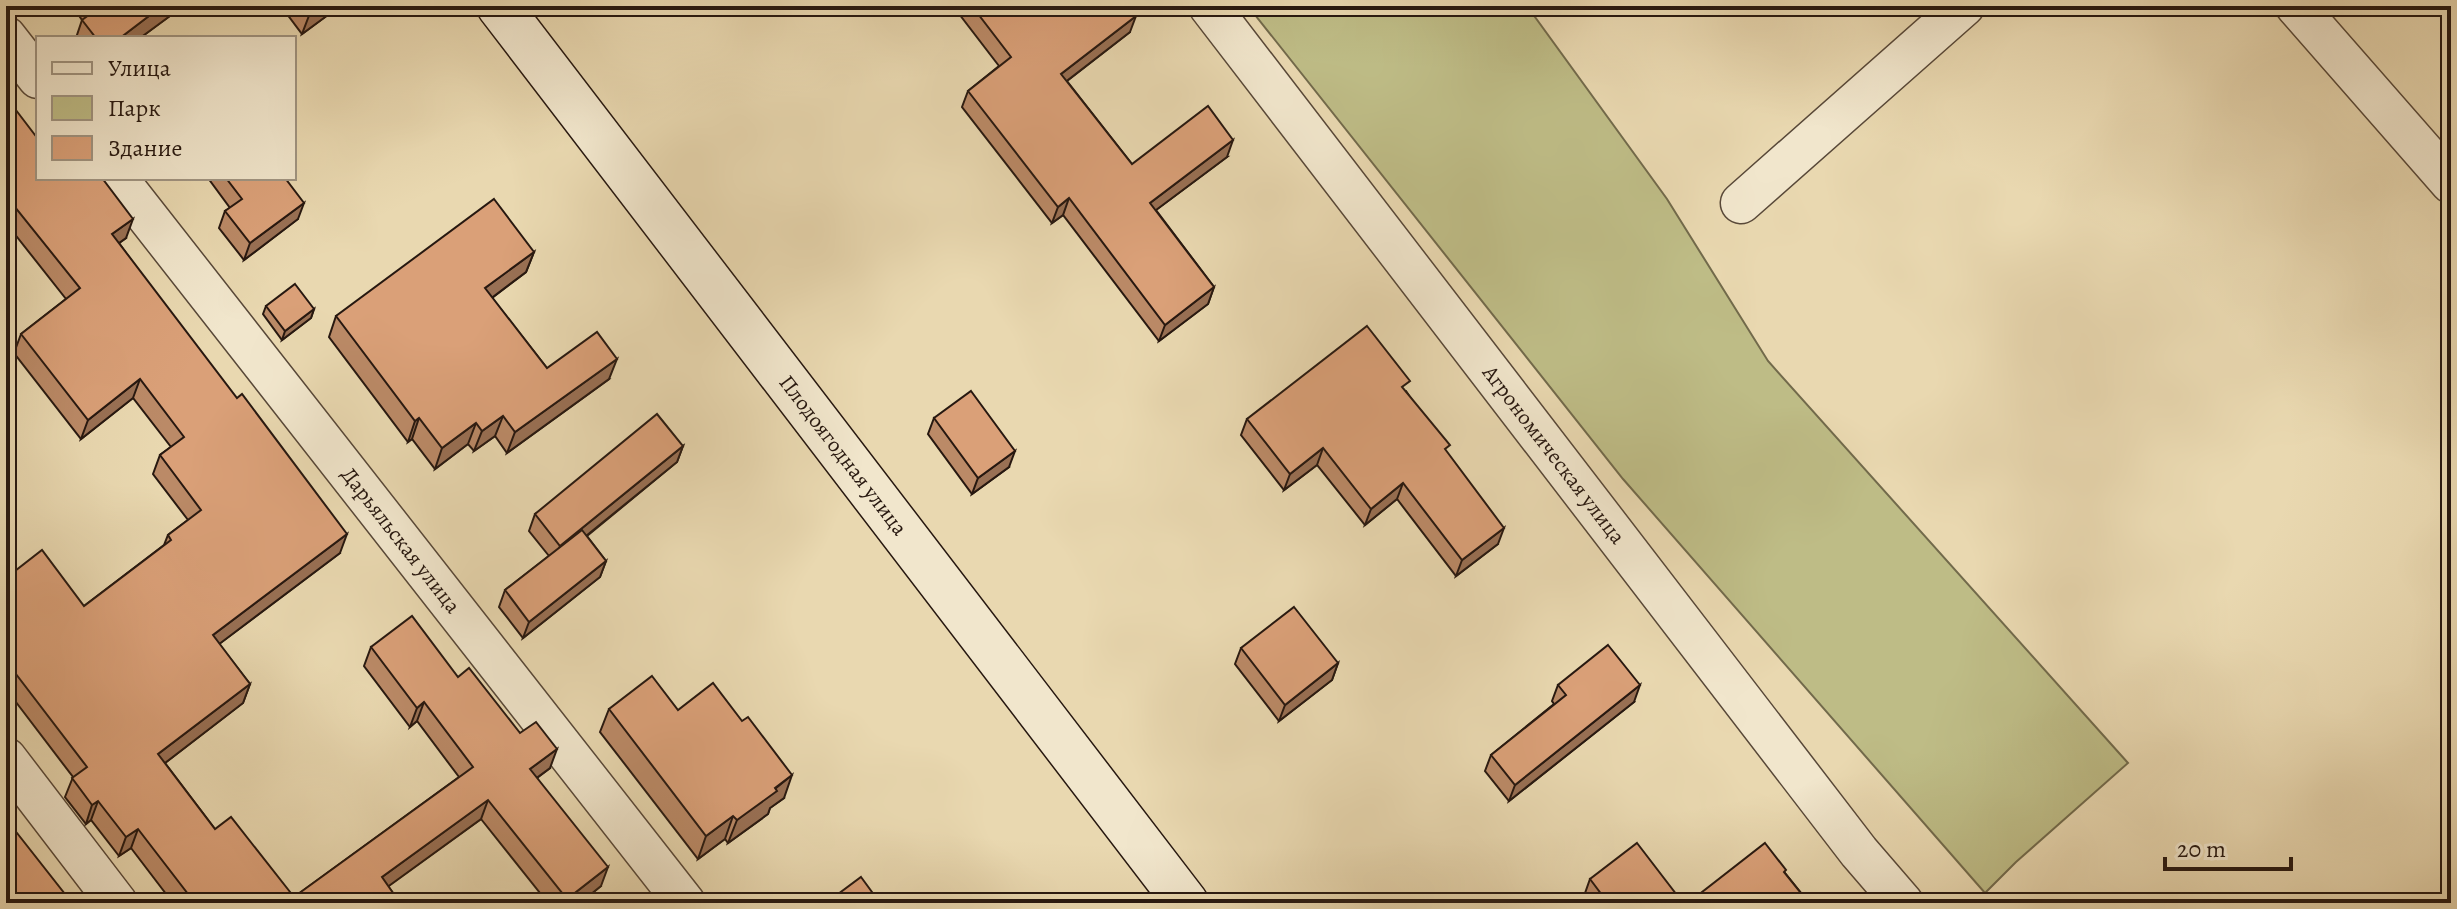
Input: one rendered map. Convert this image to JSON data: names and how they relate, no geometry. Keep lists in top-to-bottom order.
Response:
{
  "streets": {
    "street": ["Плодоягодная улица", "Агрономическая улица", "Дарьяльская улица"]
  },
  "legend": ["Улица", "Парк", "Здание"],
  "scale_bar": "20 m"
}
